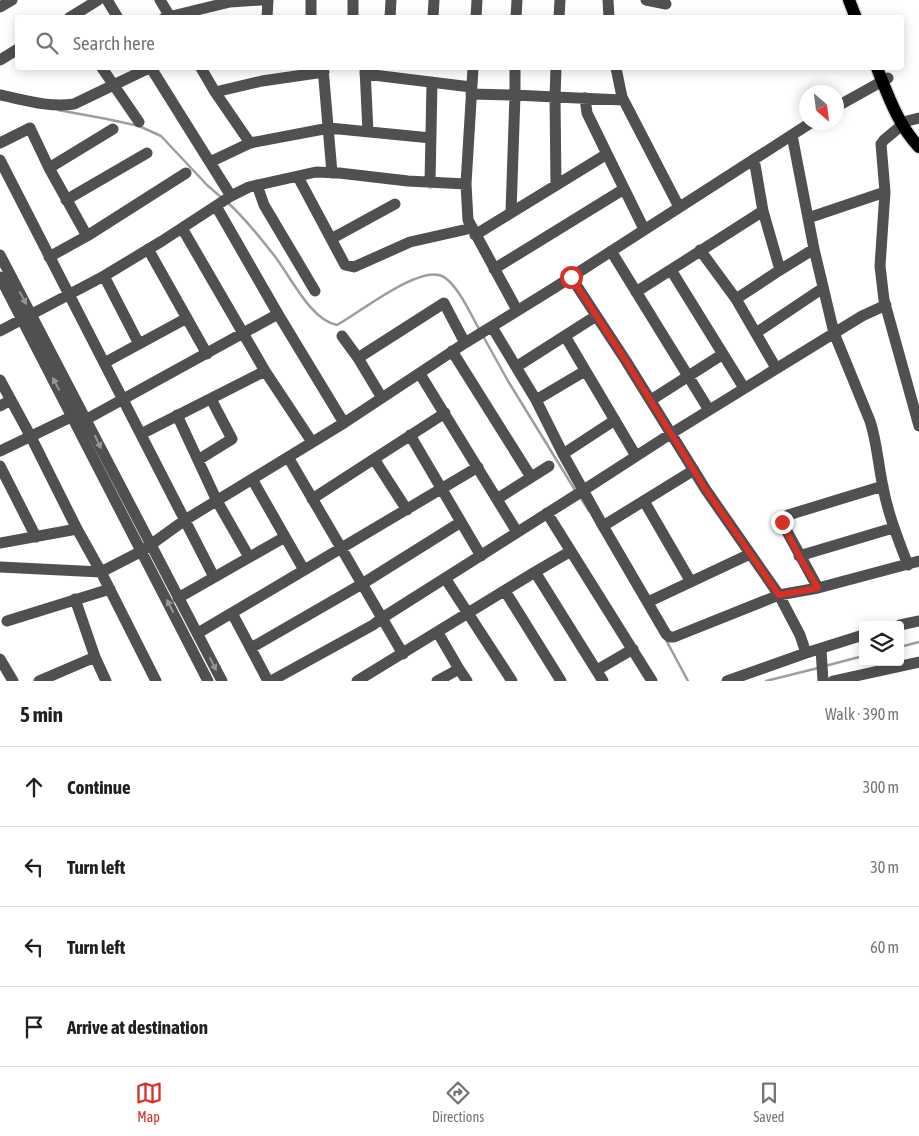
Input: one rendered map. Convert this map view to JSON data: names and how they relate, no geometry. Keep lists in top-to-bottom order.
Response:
{
  "north": "bottom right",
  "page": {
    "search": "Search here",
    "heading": ["5 min", "Walk · 390 m"],
    "list": [
      ["Continue", "300 m"],
      ["Turn left", "30 m"],
      ["Turn left", "60 m"],
      "Arrive at destination"
    ],
    "nav": ["Map", "Directions", "Saved"]
  }
}
